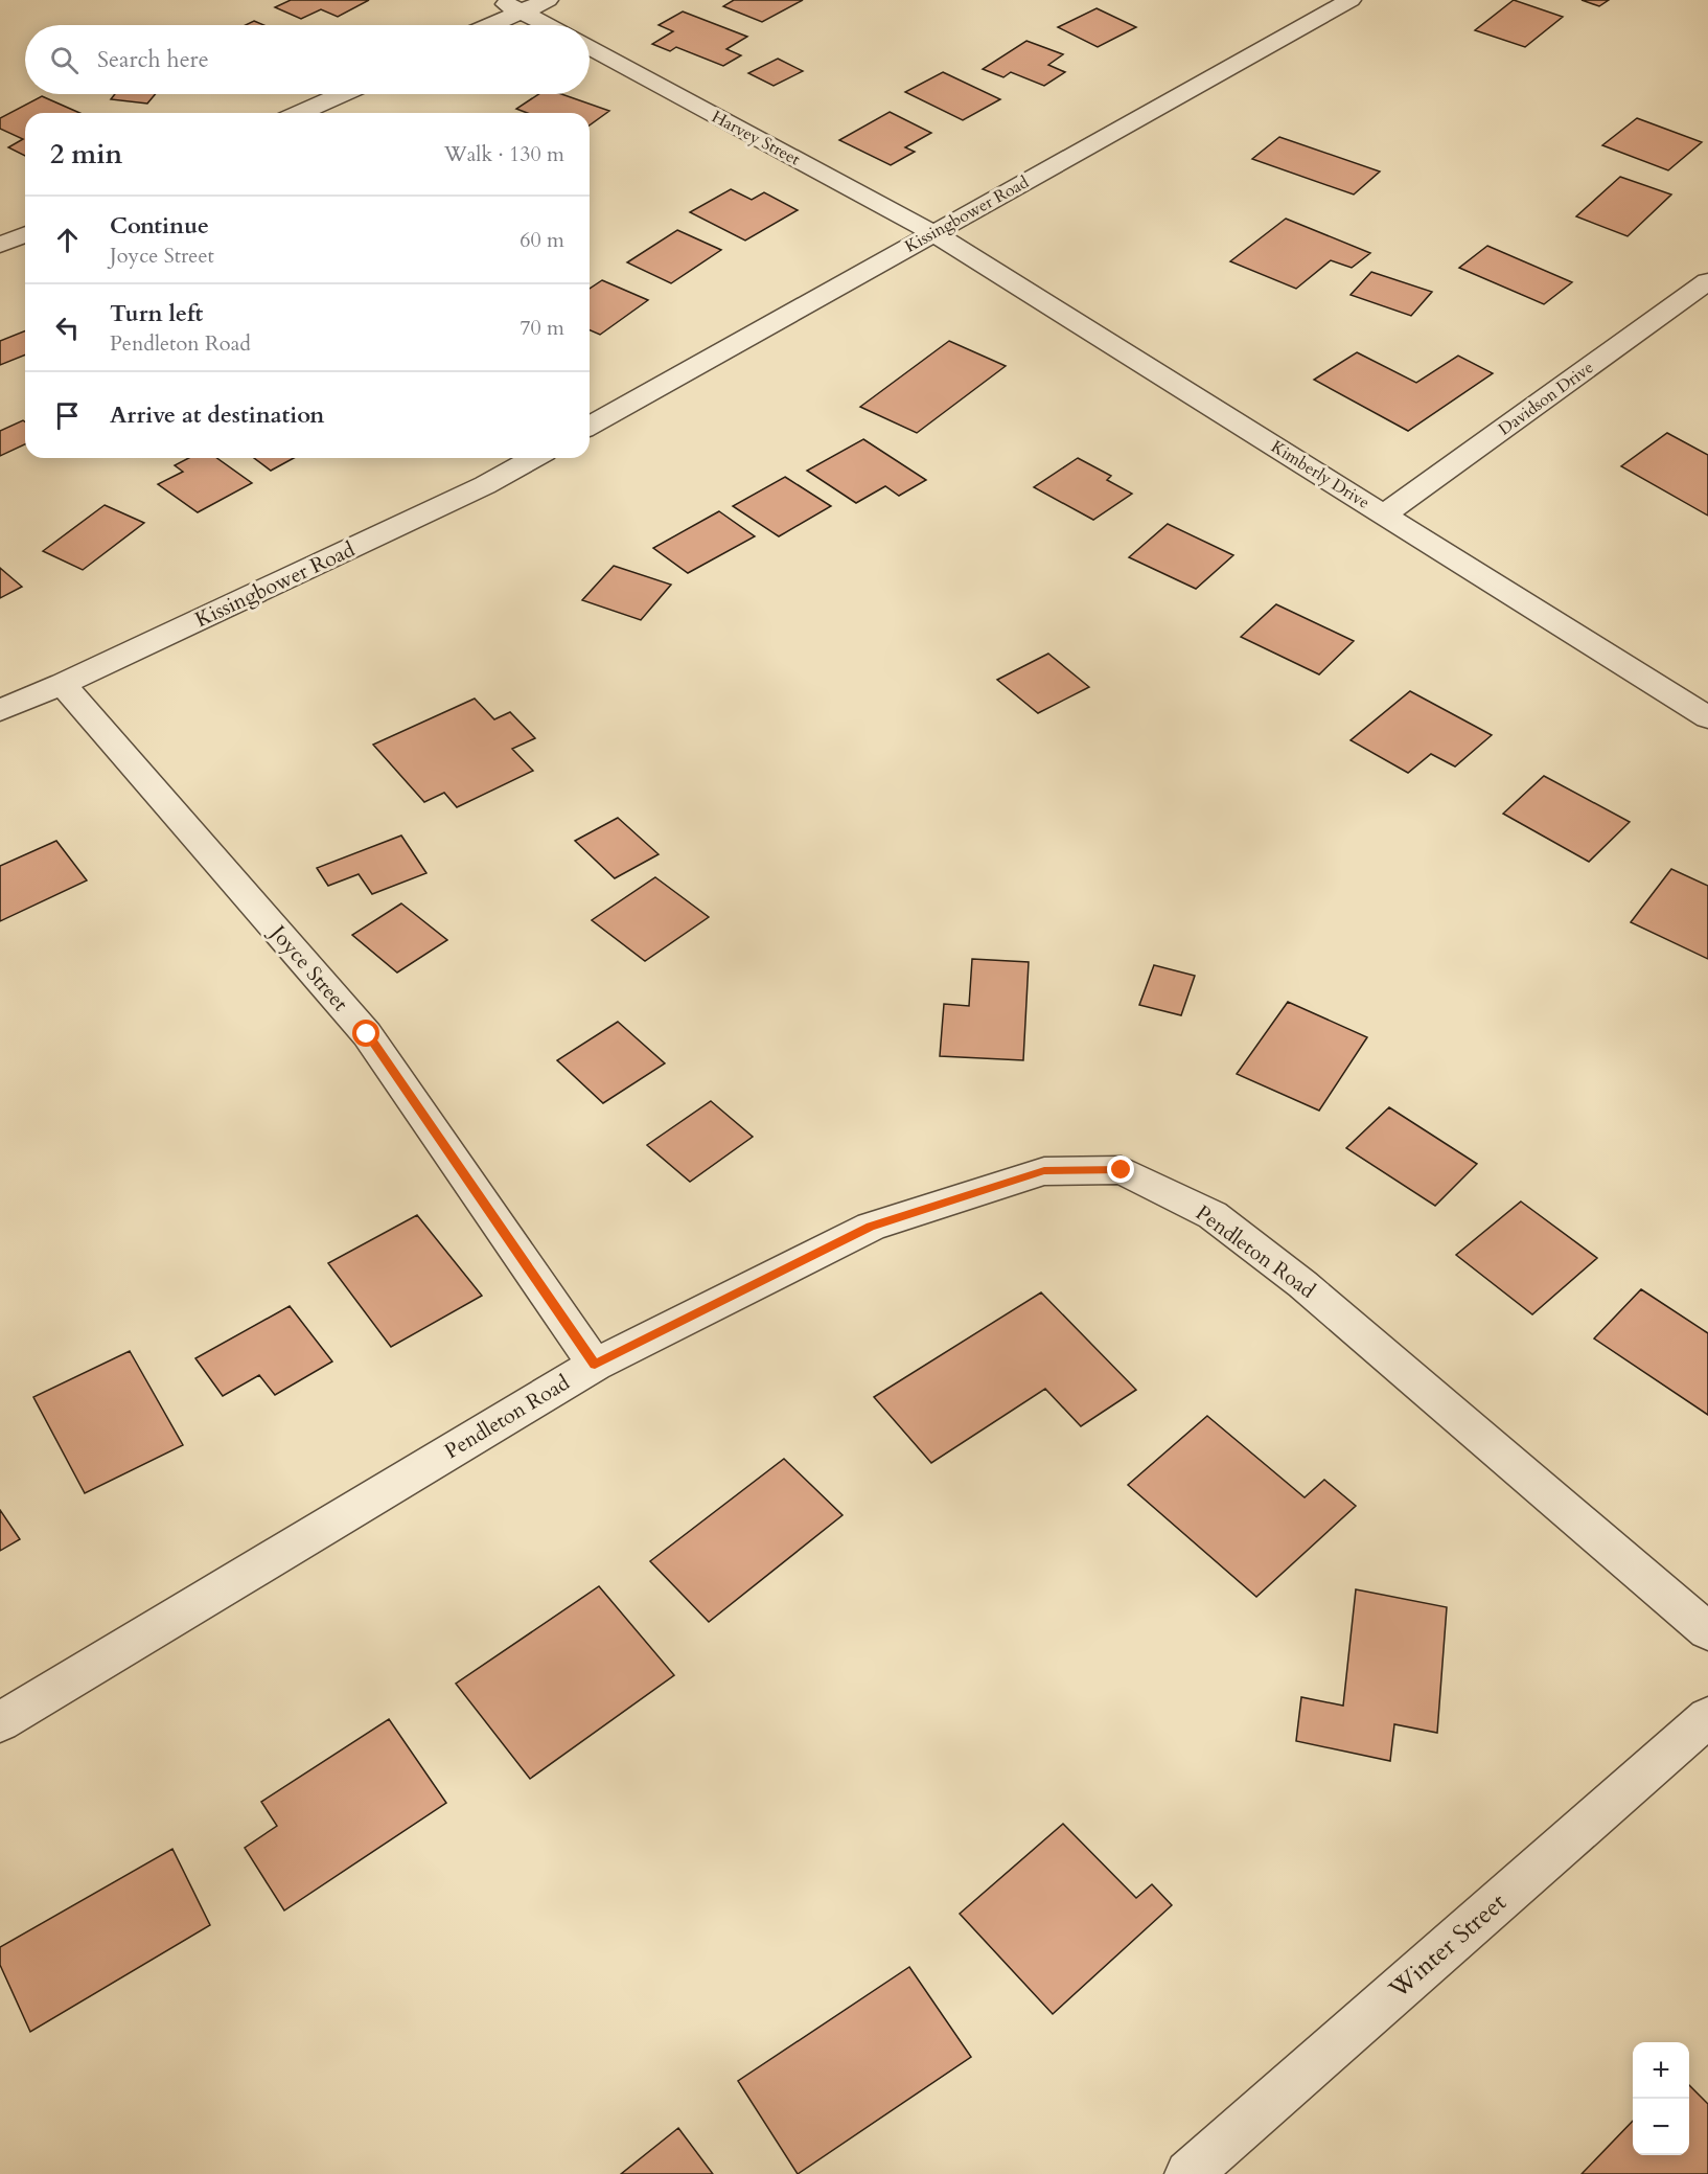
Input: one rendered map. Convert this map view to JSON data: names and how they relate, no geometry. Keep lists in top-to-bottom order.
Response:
{
  "streets": {
    "street": [
      "Harvey Street",
      "Kissingbower Road",
      "Davidson Drive",
      "Kimberly Drive",
      "Joyce Street",
      "Pendleton Road",
      "Winter Street"
    ]
  },
  "crossings": [
    ["Harvey Street", "Kissingbower Road"],
    ["Harvey Street", "Kimberly Drive"],
    ["Kissingbower Road", "Kimberly Drive"],
    ["Kissingbower Road", "Joyce Street"],
    ["Davidson Drive", "Kimberly Drive"],
    ["Joyce Street", "Pendleton Road"]
  ],
  "page": {
    "search": "Search here",
    "heading": ["2 min", "Walk · 130 m"],
    "list": [
      ["Continue", "Joyce Street", "60 m"],
      ["Turn left", "Pendleton Road", "70 m"],
      "Arrive at destination"
    ],
    "map_buttons": ["+", "−"]
  }
}
